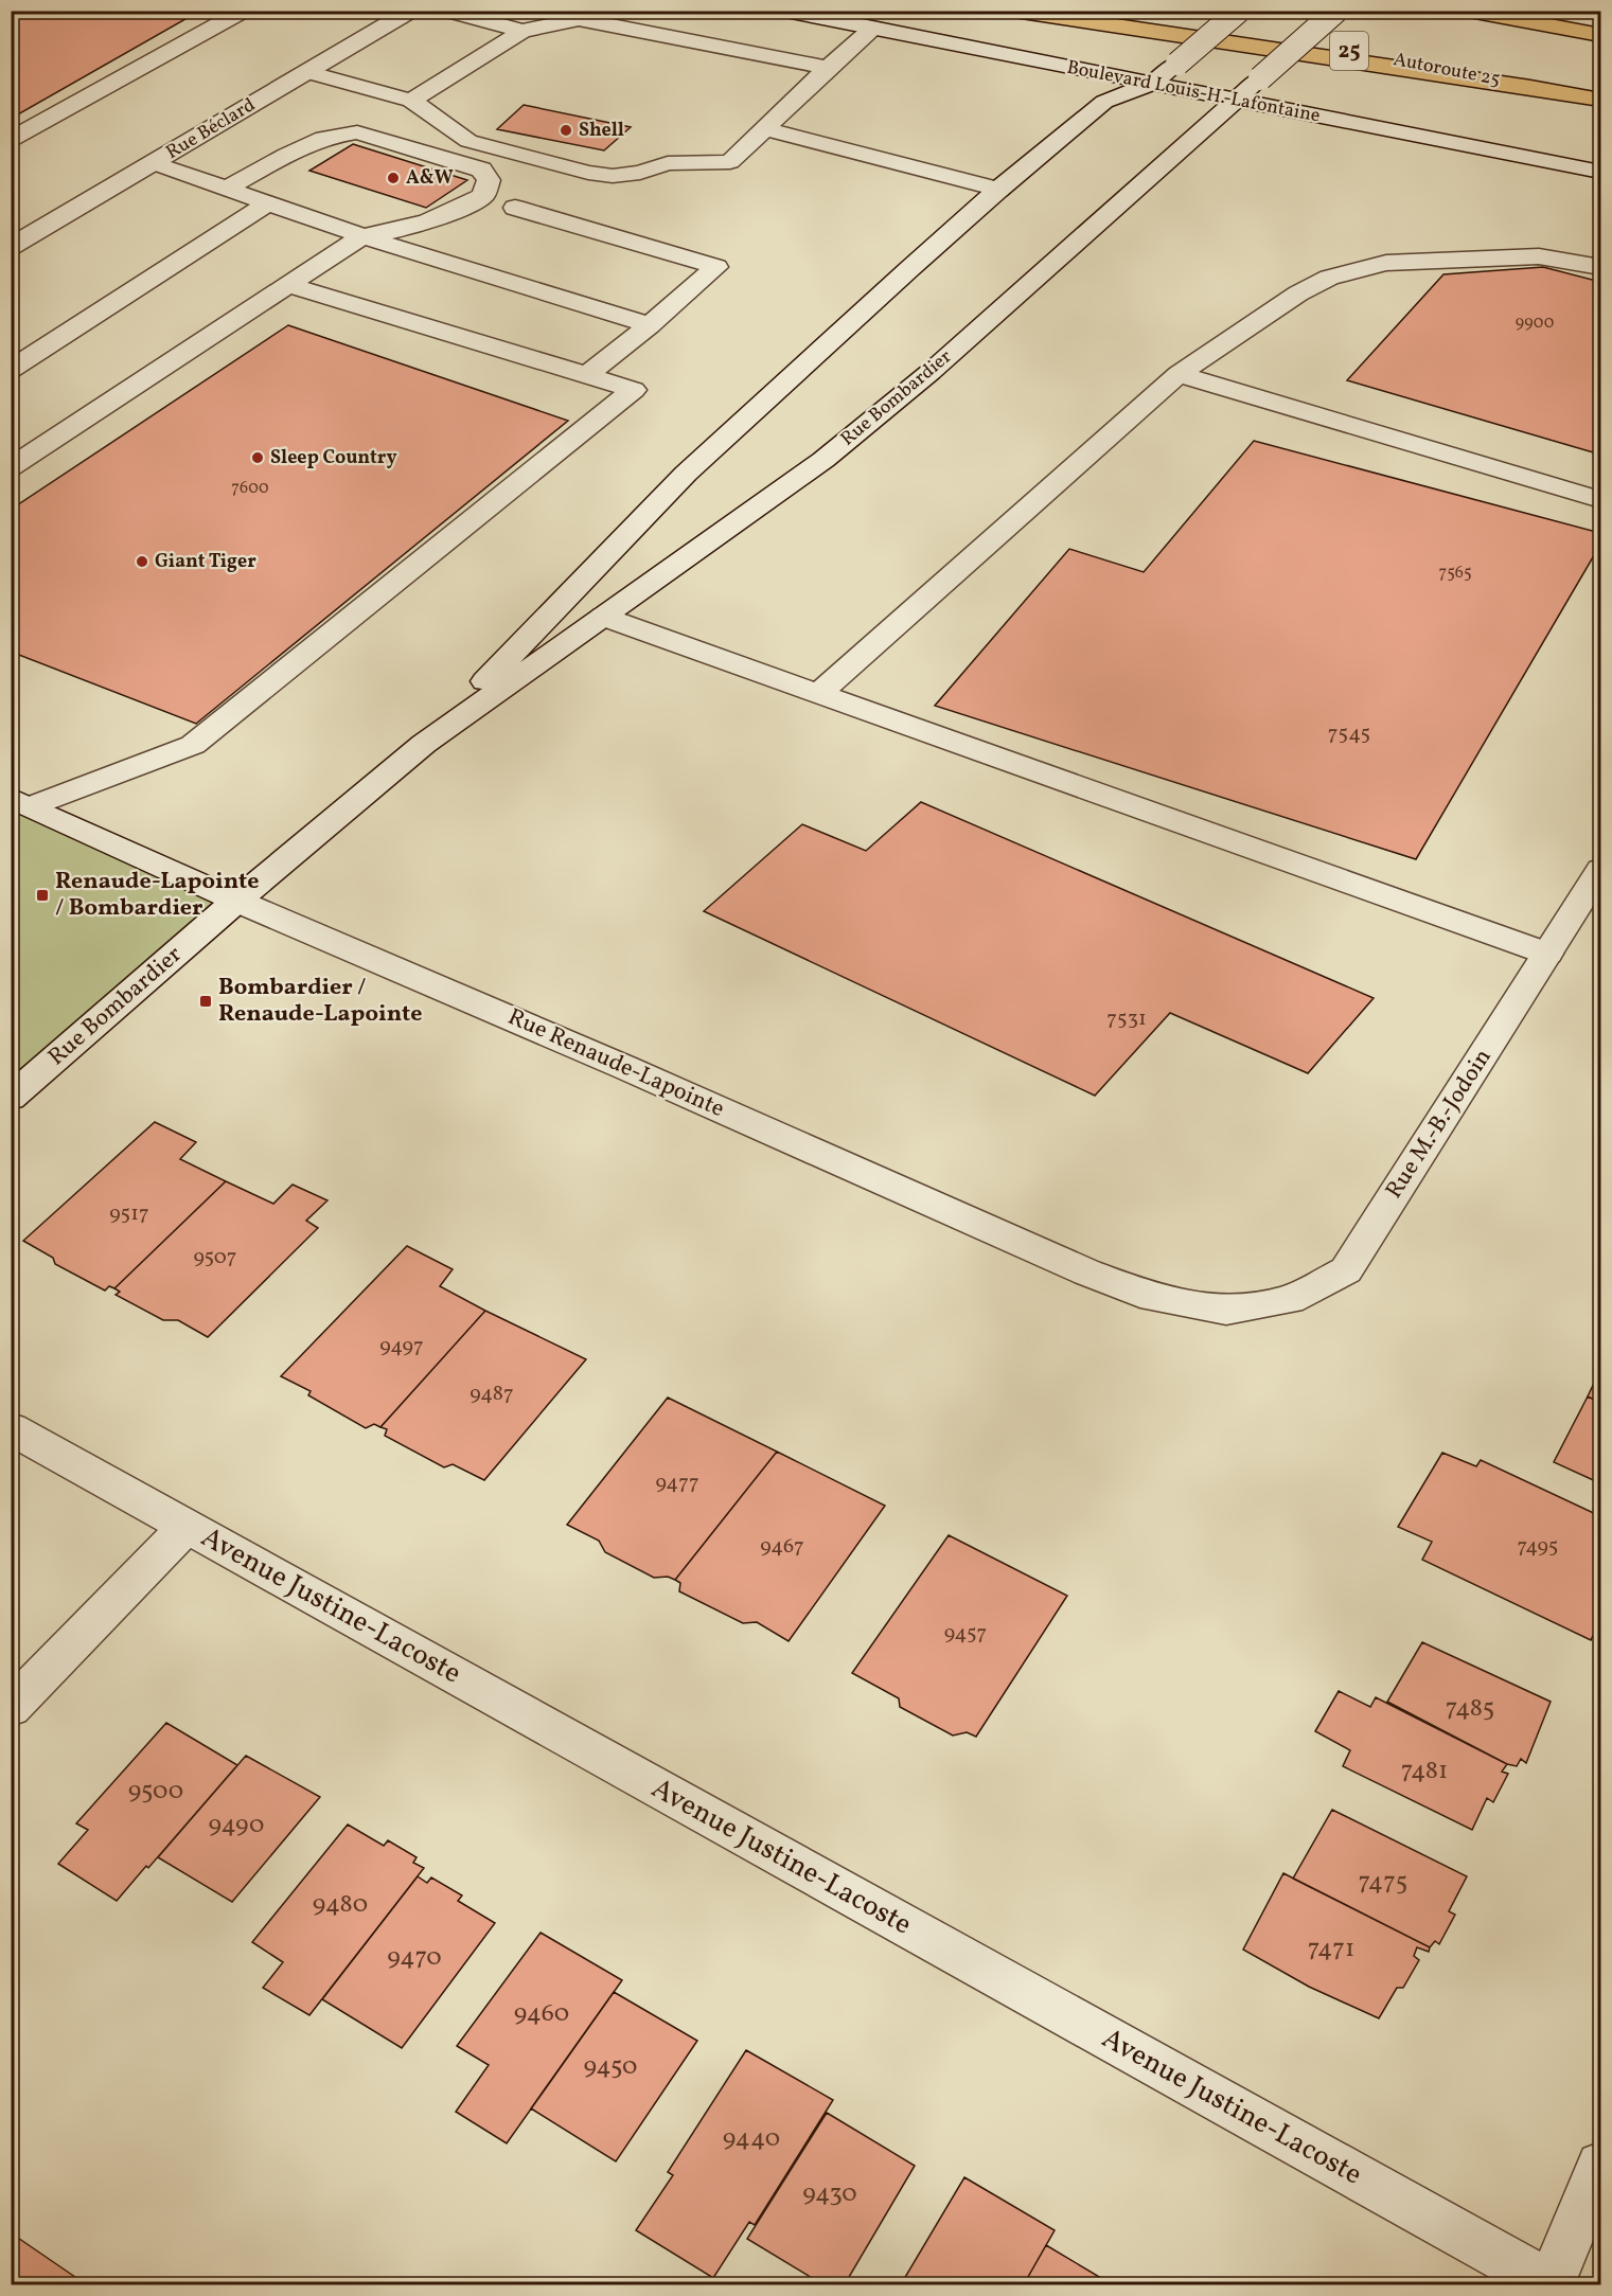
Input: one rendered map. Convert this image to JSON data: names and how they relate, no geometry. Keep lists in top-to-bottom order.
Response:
{
  "streets": {
    "highway": ["25", "Autoroute 25"],
    "street": [
      "Boulevard Louis-H.-Lafontaine",
      "Rue Béclard",
      "Rue Bombardier",
      "Rue Renaude-Lapointe",
      "Rue M.-B.-Jodoin",
      "Avenue Justine-Lacoste"
    ]
  },
  "crossings": [
    ["Boulevard Louis-H.-Lafontaine", "Rue Bombardier"],
    ["Rue Bombardier", "Rue Renaude-Lapointe"],
    ["Rue Renaude-Lapointe", "Rue M.-B.-Jodoin"]
  ],
  "places": {
    "other": [
      "Shell",
      "A&W",
      "Sleep Country",
      "Giant Tiger"
    ],
    "transit": ["Renaude-Lapointe / Bombardier", "Bombardier / Renaude-Lapointe"]
  },
  "house_numbers": [
    "9900",
    "7600",
    "7565",
    "7545",
    "7531",
    "9517",
    "9507",
    "9497",
    "9487",
    "9477",
    "9467",
    "7495",
    "9457",
    "7485",
    "7481",
    "9500",
    "9490",
    "7475",
    "9480",
    "7471",
    "9470",
    "9460",
    "9450",
    "9440",
    "9430"
  ]
}
